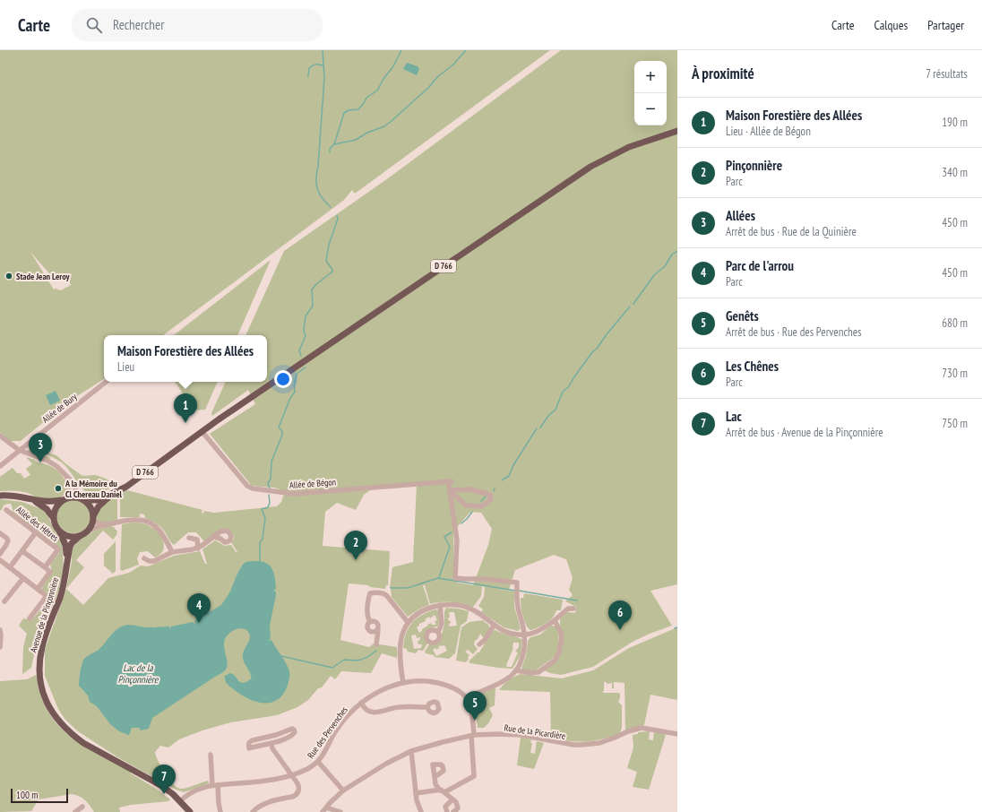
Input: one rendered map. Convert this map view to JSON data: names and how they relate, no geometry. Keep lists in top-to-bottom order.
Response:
{
  "streets": {
    "main road": ["D 766", "Avenue de la Pinçonnière"],
    "street": [
      "Allée de Bury",
      "Allée de Bégon",
      "Allée des Hêtres",
      "Rue de la Picardière",
      "Rue des Pervenches"
    ]
  },
  "crossings": [
    ["D 766", "Allée de Bégon"],
    ["D 766", "Avenue de la Pinçonnière"],
    ["Avenue de la Pinçonnière", "Rue des Pervenches"]
  ],
  "water": ["Lac de la Pinçonnière"],
  "places": ["Stade Jean Leroy", "A la Mémoire du Cl Chereau Daniel"],
  "scale_bar": "100 m",
  "page": {
    "header": "Carte",
    "search": "Rechercher",
    "nav": ["Carte", "Calques", "Partager"],
    "heading": ["À proximité", "7 résultats"],
    "map_buttons": ["+", "−"],
    "list": [
      {
        "mark": "1",
        "name": "Maison Forestière des Allées",
        "note": "Lieu · Allée de Bégon",
        "value": "190 m"
      },
      {
        "mark": "2",
        "name": "Pinçonnière",
        "note": "Parc",
        "value": "340 m"
      },
      {
        "mark": "3",
        "name": "Allées",
        "note": "Arrêt de bus · Rue de la Quinière",
        "value": "450 m"
      },
      {
        "mark": "4",
        "name": "Parc de l'arrou",
        "note": "Parc",
        "value": "450 m"
      },
      {
        "mark": "5",
        "name": "Genêts",
        "note": "Arrêt de bus · Rue des Pervenches",
        "value": "680 m"
      },
      {
        "mark": "6",
        "name": "Les Chênes",
        "note": "Parc",
        "value": "730 m"
      },
      {
        "mark": "7",
        "name": "Lac",
        "note": "Arrêt de bus · Avenue de la Pinçonnière",
        "value": "750 m"
      }
    ],
    "popup": ["Maison Forestière des Allées", "Lieu"],
    "pins": [
      "1",
      "3",
      "2",
      "4",
      "6",
      "5",
      "7"
    ],
    "scale": "100 m"
  }
}
